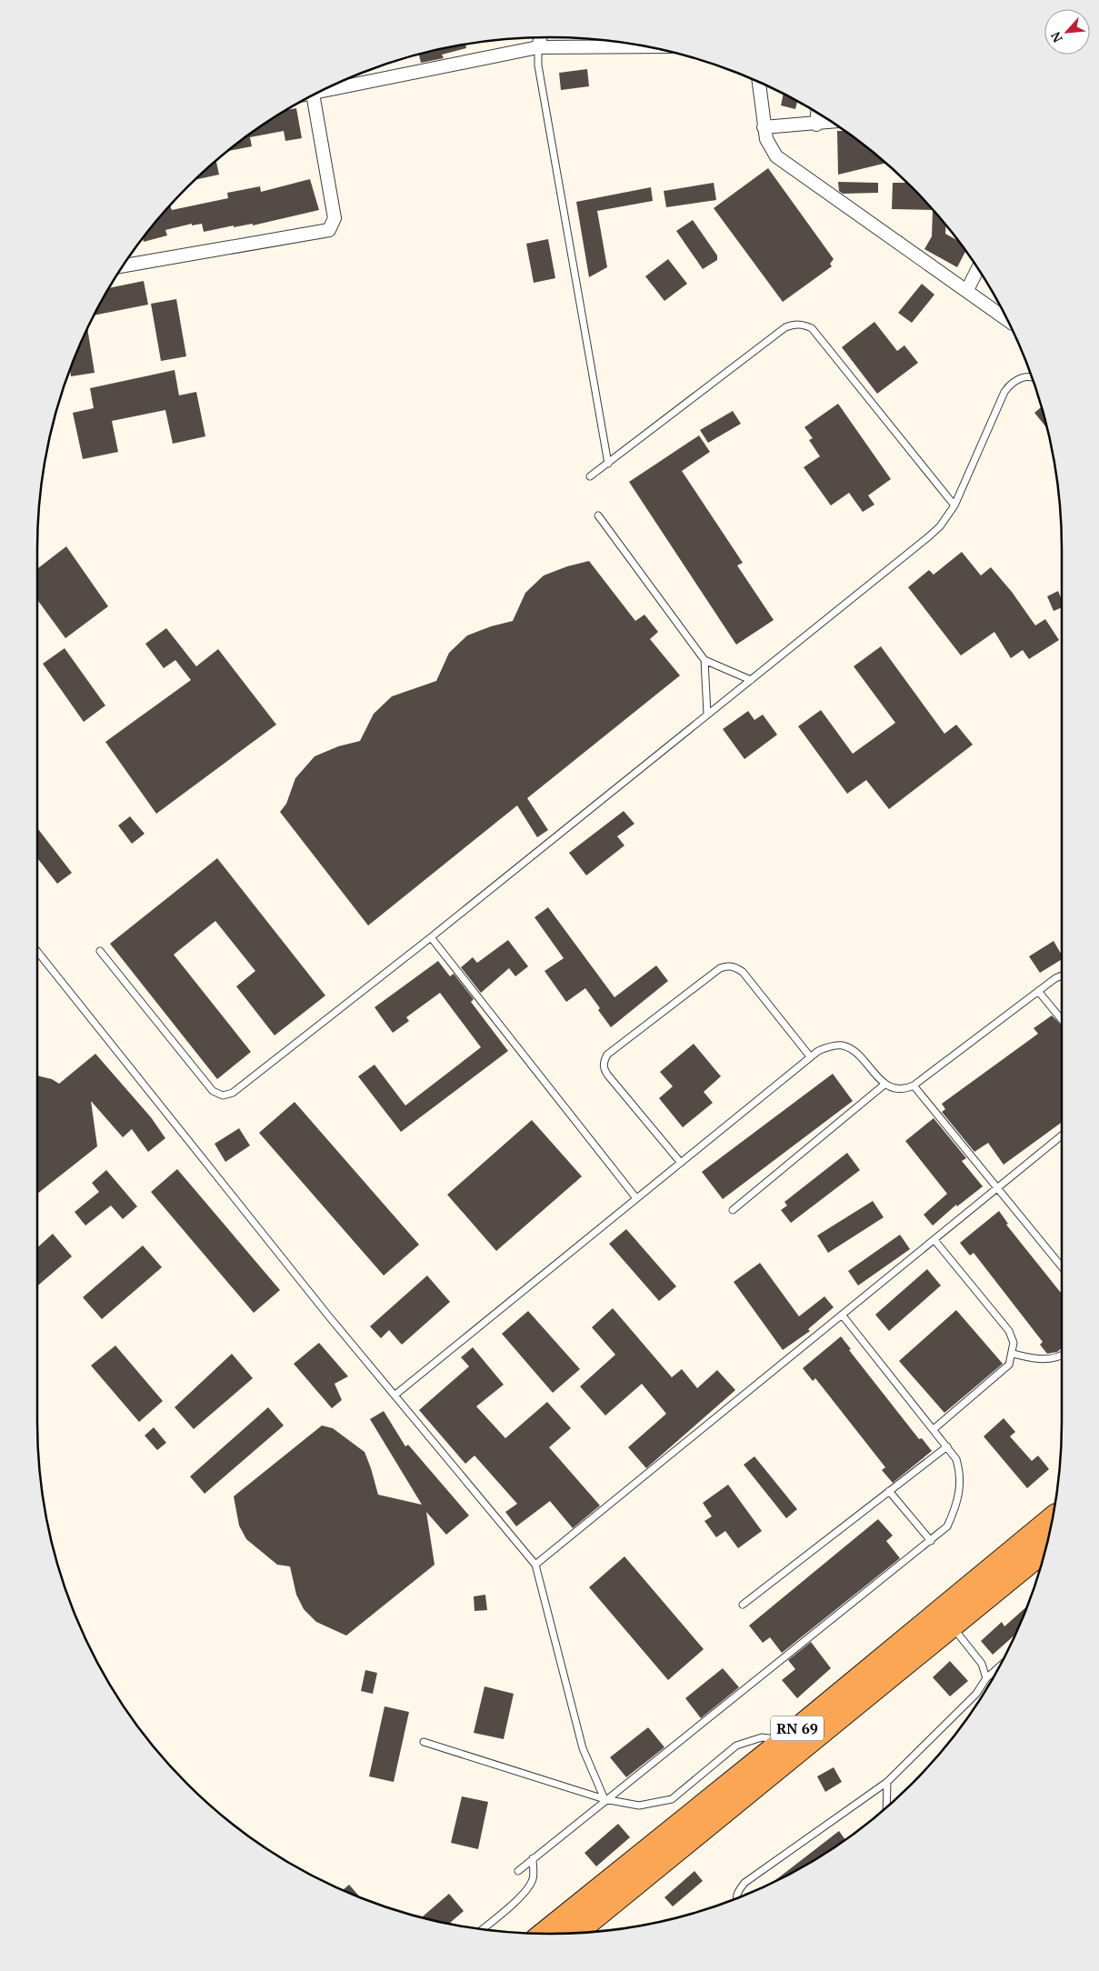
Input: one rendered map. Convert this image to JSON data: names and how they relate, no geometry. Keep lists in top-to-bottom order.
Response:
{
  "streets": {
    "highway": ["RN 69"]
  },
  "north": "bottom left"
}
